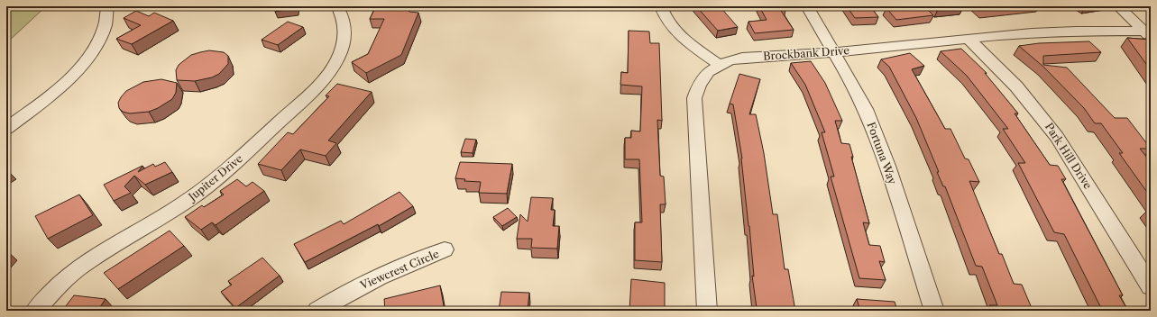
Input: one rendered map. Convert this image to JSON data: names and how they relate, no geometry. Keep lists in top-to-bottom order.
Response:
{
  "streets": {
    "street": [
      "Brockbank Drive",
      "Fortuna Way",
      "Park Hill Drive",
      "Jupiter Drive",
      "Viewcrest Circle"
    ]
  },
  "crossings": [
    ["Brockbank Drive", "Fortuna Way"],
    ["Brockbank Drive", "Park Hill Drive"]
  ]
}
